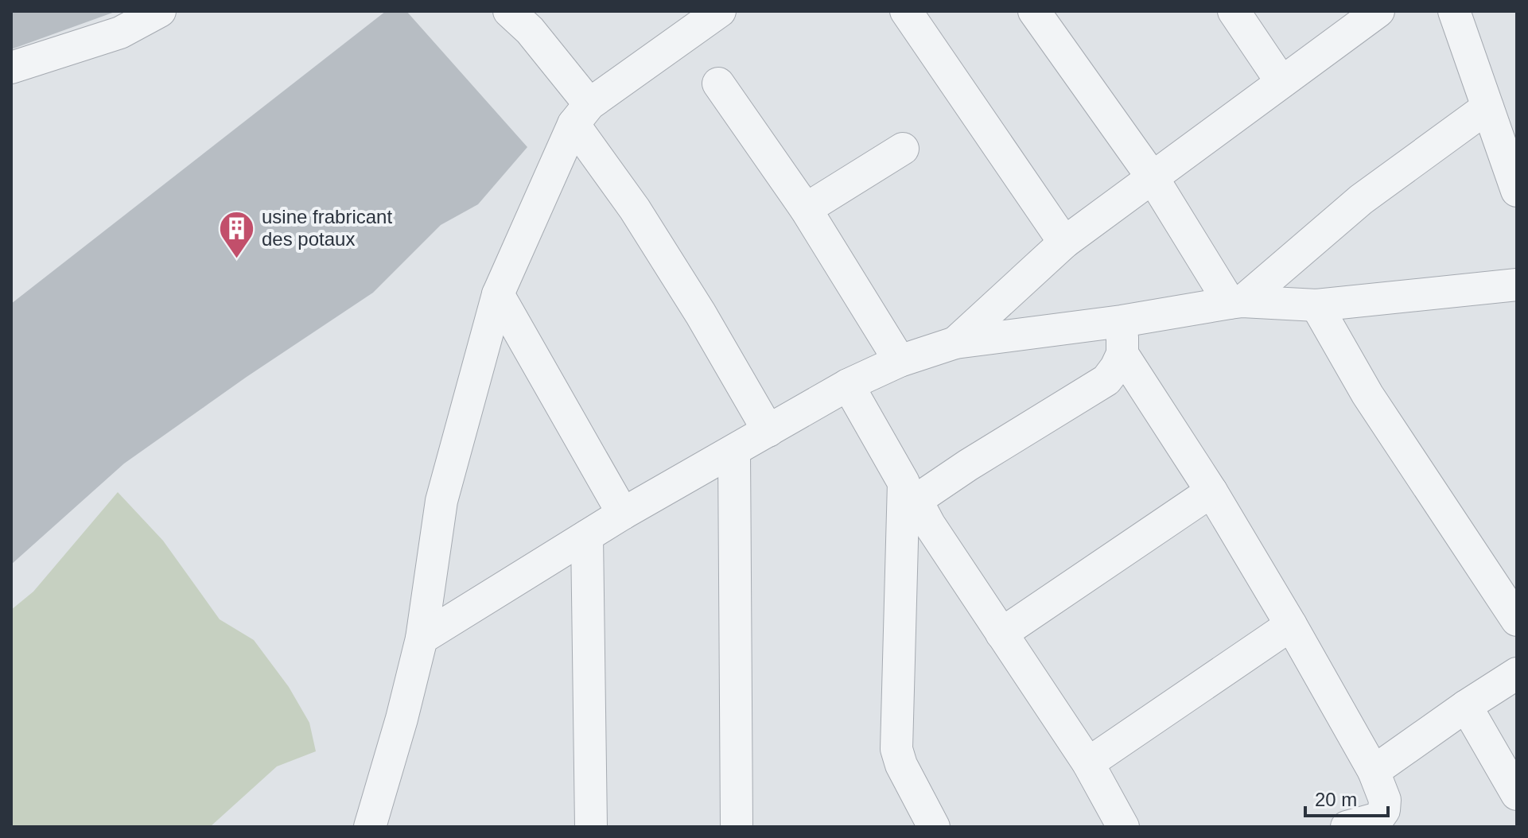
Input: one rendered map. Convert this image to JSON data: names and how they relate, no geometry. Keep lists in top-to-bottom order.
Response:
{
  "places": {
    "building": ["usine frabricant des potaux"]
  },
  "scale_bar": "20 m"
}
